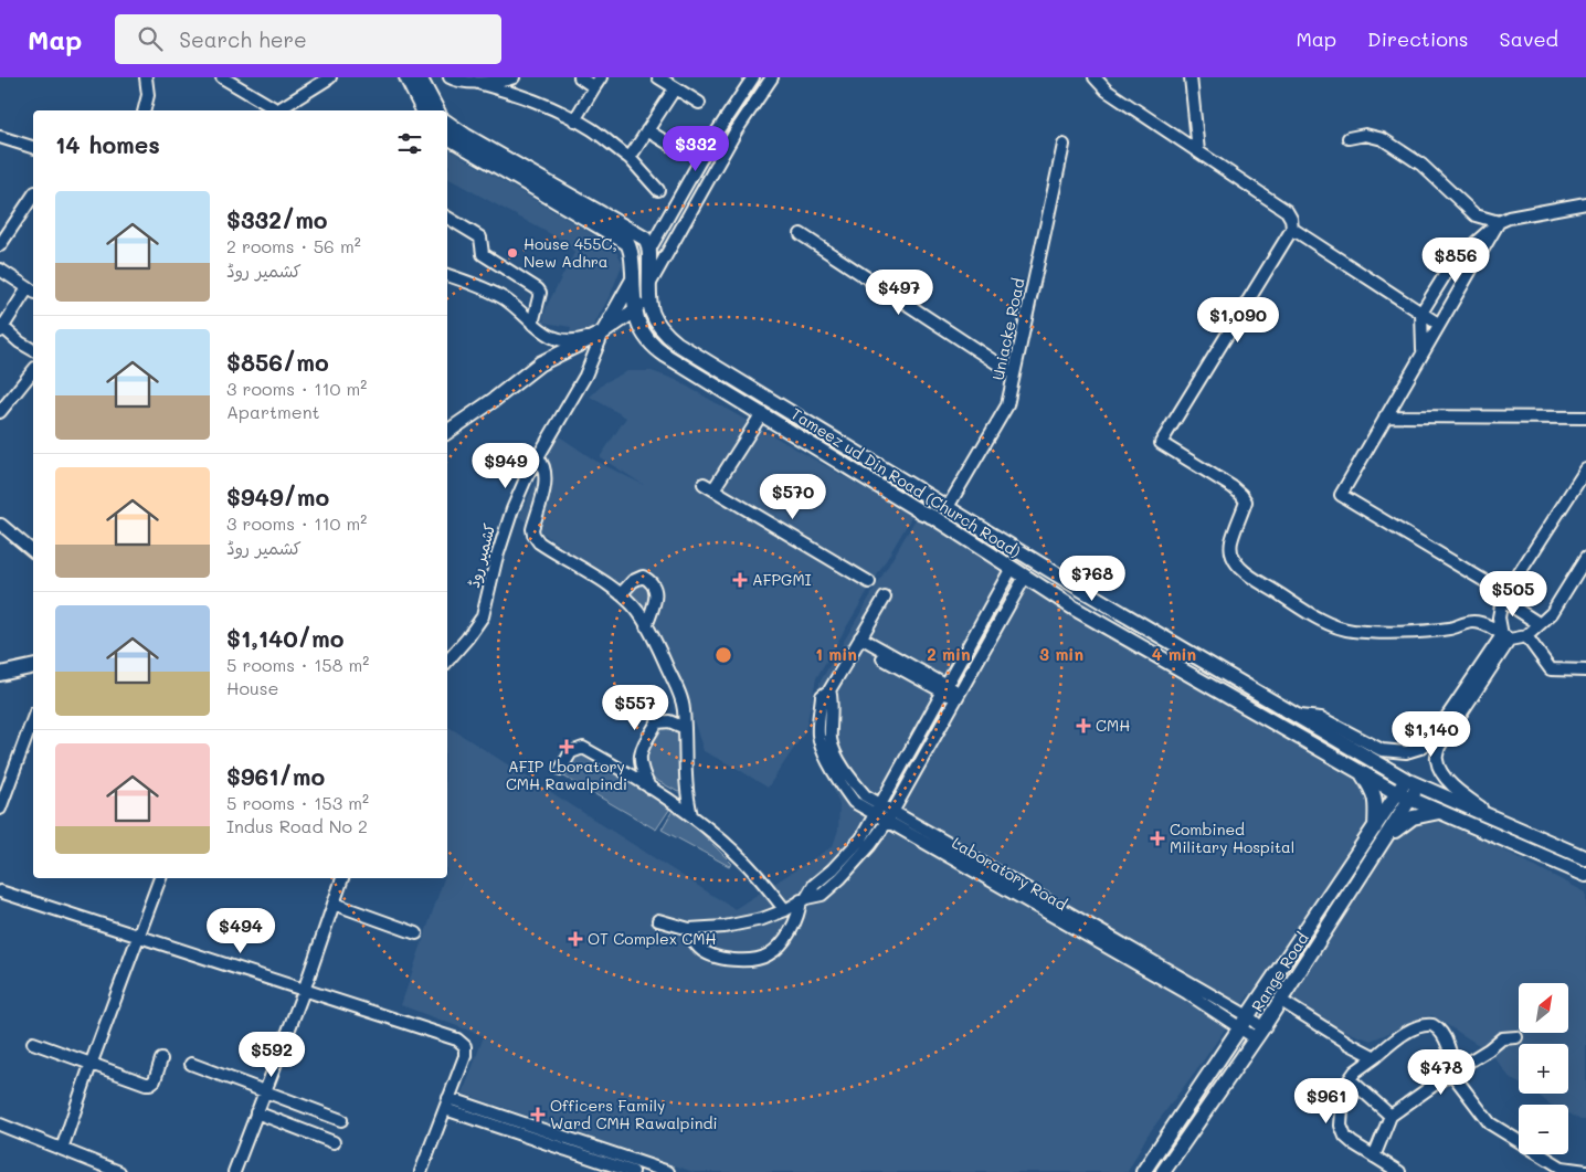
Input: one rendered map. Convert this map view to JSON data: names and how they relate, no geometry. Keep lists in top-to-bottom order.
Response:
{
  "streets": {
    "main road": ["Tameez ud Din Road (Church Road)", "کشمیر روڈ", "Range Road"],
    "street": ["Uniacke Road", "Laboratory Road"]
  },
  "crossings": [
    ["Uniacke Road", "Tameez ud Din Road (Church Road)"],
    ["Tameez ud Din Road (Church Road)", "کشمیر روڈ"],
    ["Tameez ud Din Road (Church Road)", "Range Road"],
    ["Laboratory Road", "Range Road"]
  ],
  "places": {
    "other": ["House 455C, New Adhra"],
    "health": [
      "AFPGMI",
      "CMH",
      "AFIP Lboratory CMH Rawalpindi",
      "Combined Military Hospital",
      "OT Complex CMH",
      "Officers Family Ward CMH Rawalpindi"
    ]
  },
  "north": "top right",
  "page": {
    "header": "Map",
    "search": "Search here",
    "nav": ["Map", "Directions", "Saved"],
    "heading": "14 homes",
    "price": [
      "$332",
      "$856",
      "$497",
      "$1,090",
      "$949",
      "$570",
      "$768",
      "$505",
      "$557",
      "$1,140",
      "$494",
      "$592",
      "$478",
      "$961"
    ],
    "list": [
      {
        "name": "$332/mo",
        "note": "2 rooms · 56 m² · کشمیر روڈ"
      },
      {
        "name": "$856/mo",
        "note": "3 rooms · 110 m² · Apartment"
      },
      {
        "name": "$949/mo",
        "note": "3 rooms · 110 m² · کشمیر روڈ"
      },
      {
        "name": "$1,140/mo",
        "note": "5 rooms · 158 m² · House"
      },
      {
        "name": "$961/mo",
        "note": "5 rooms · 153 m² · Indus Road No 2"
      }
    ],
    "map_buttons": ["+", "−"]
  },
  "rings": [
    "1 min",
    "2 min",
    "3 min",
    "4 min"
  ]
}
